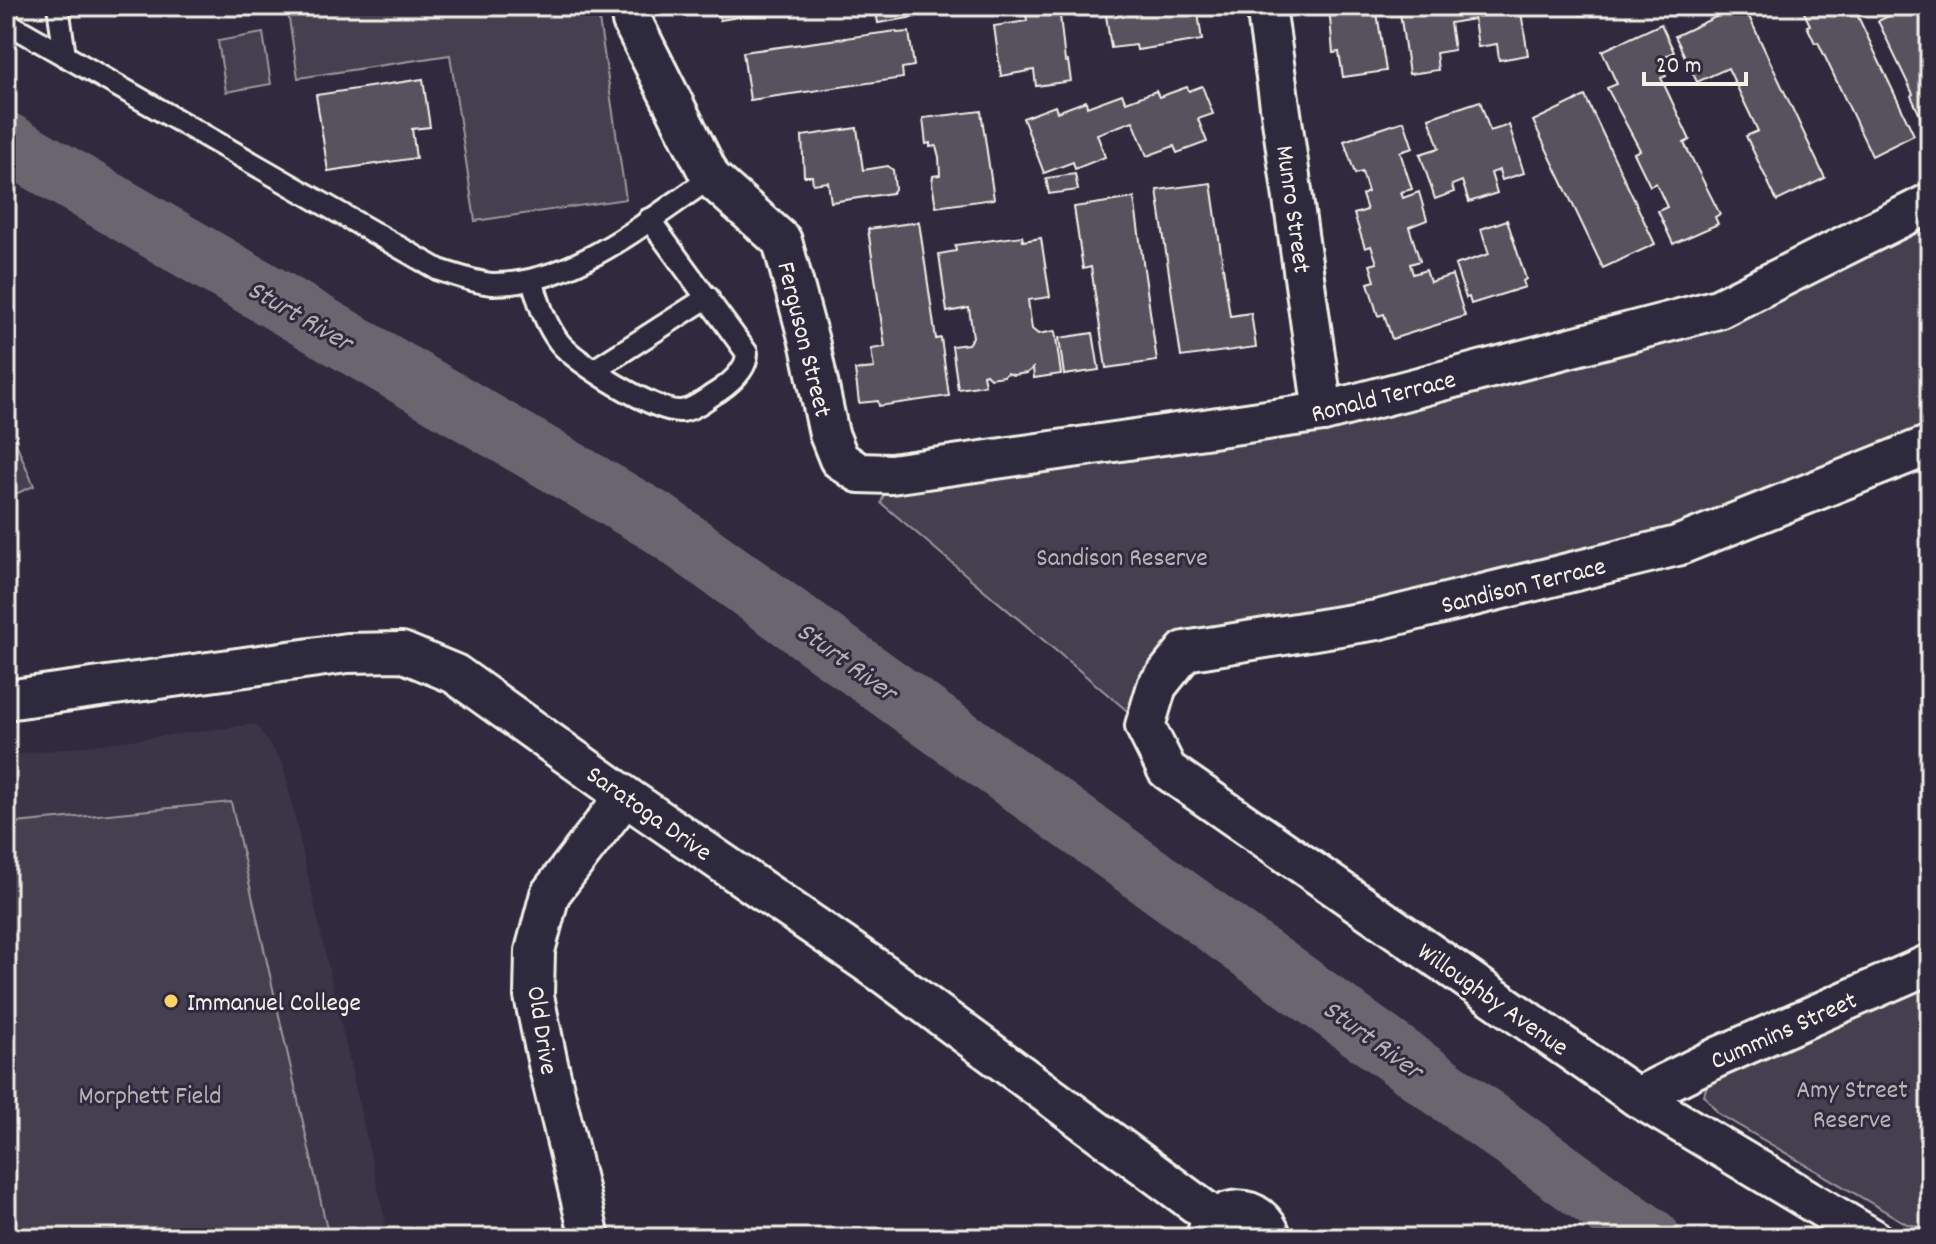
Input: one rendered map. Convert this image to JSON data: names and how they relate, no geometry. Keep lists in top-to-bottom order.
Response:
{
  "streets": {
    "street": [
      "Munro Street",
      "Ferguson Street",
      "Ronald Terrace",
      "Sandison Terrace",
      "Saratoga Drive",
      "Willoughby Avenue",
      "Cummins Street",
      "Old Drive"
    ]
  },
  "crossings": [
    ["Munro Street", "Ronald Terrace"],
    ["Ferguson Street", "Ronald Terrace"],
    ["Sandison Terrace", "Willoughby Avenue"],
    ["Saratoga Drive", "Old Drive"],
    ["Willoughby Avenue", "Cummins Street"]
  ],
  "water": ["Sturt River"],
  "parks": ["Sandison Reserve", "Amy Street Reserve", "Morphett Field"],
  "places": ["Immanuel College"],
  "scale_bar": "20 m"
}
